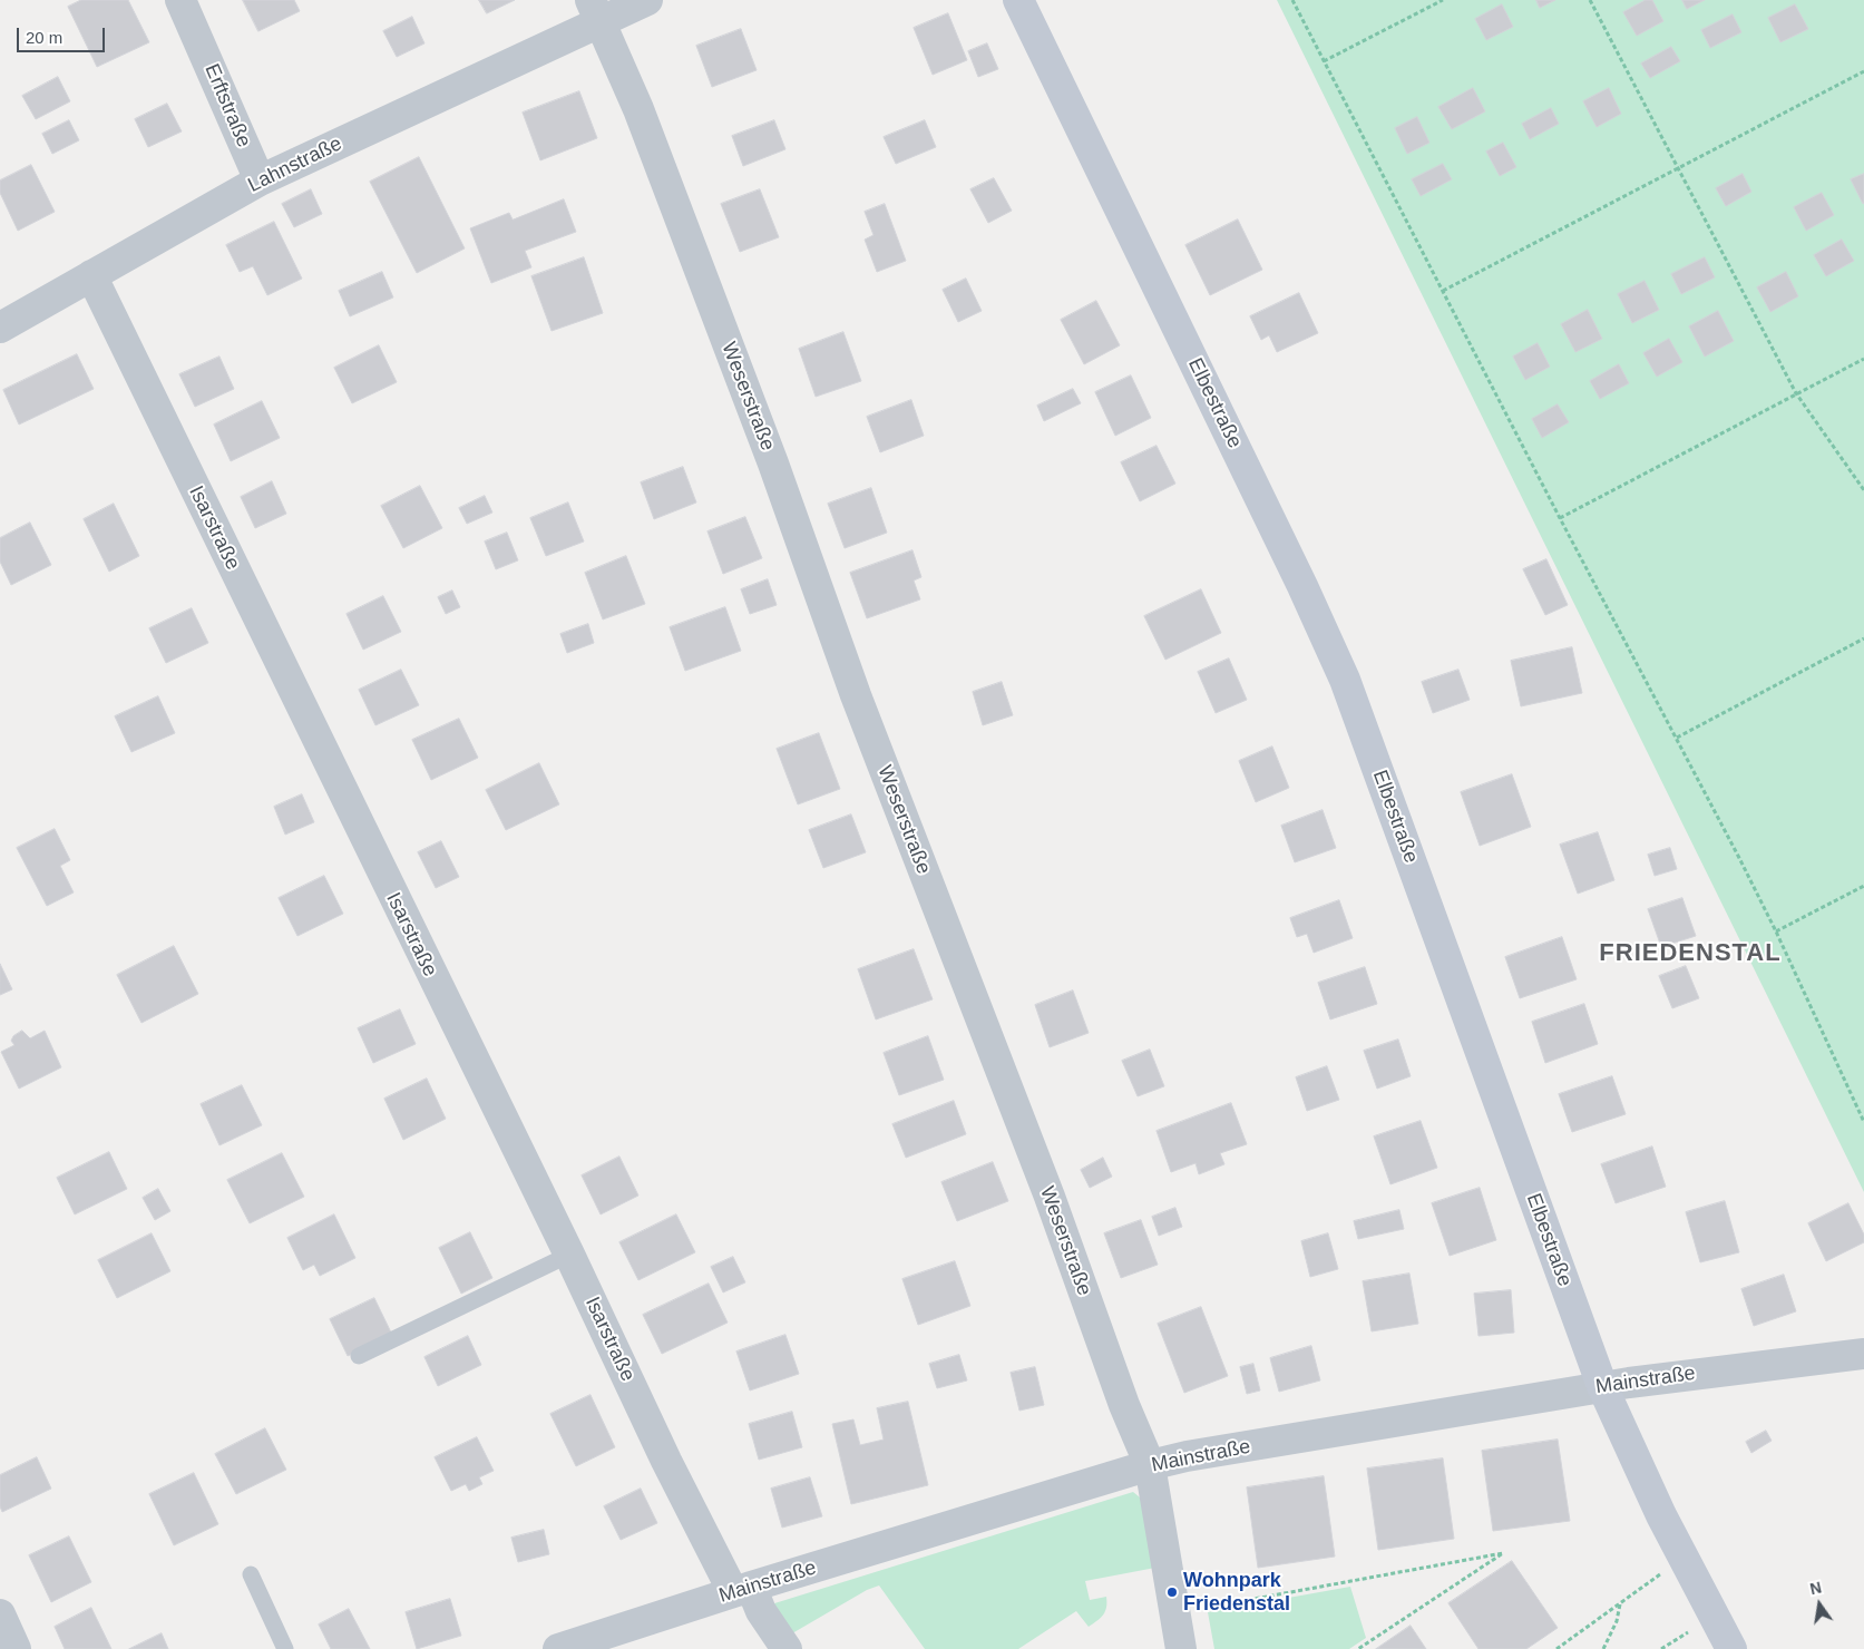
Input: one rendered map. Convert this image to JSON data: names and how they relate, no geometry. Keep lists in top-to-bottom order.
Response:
{
  "streets": {
    "street": [
      "Erftstraße",
      "Lahnstraße",
      "Weserstraße",
      "Elbestraße",
      "Isarstraße",
      "Mainstraße"
    ]
  },
  "crossings": [
    ["Erftstraße", "Lahnstraße"],
    ["Lahnstraße", "Weserstraße"],
    ["Lahnstraße", "Isarstraße"],
    ["Weserstraße", "Mainstraße"],
    ["Elbestraße", "Mainstraße"],
    ["Isarstraße", "Mainstraße"]
  ],
  "districts": ["FRIEDENSTAL"],
  "places": ["Wohnpark Friedenstal"],
  "scale_bar": "20 m",
  "north": "top"
}
